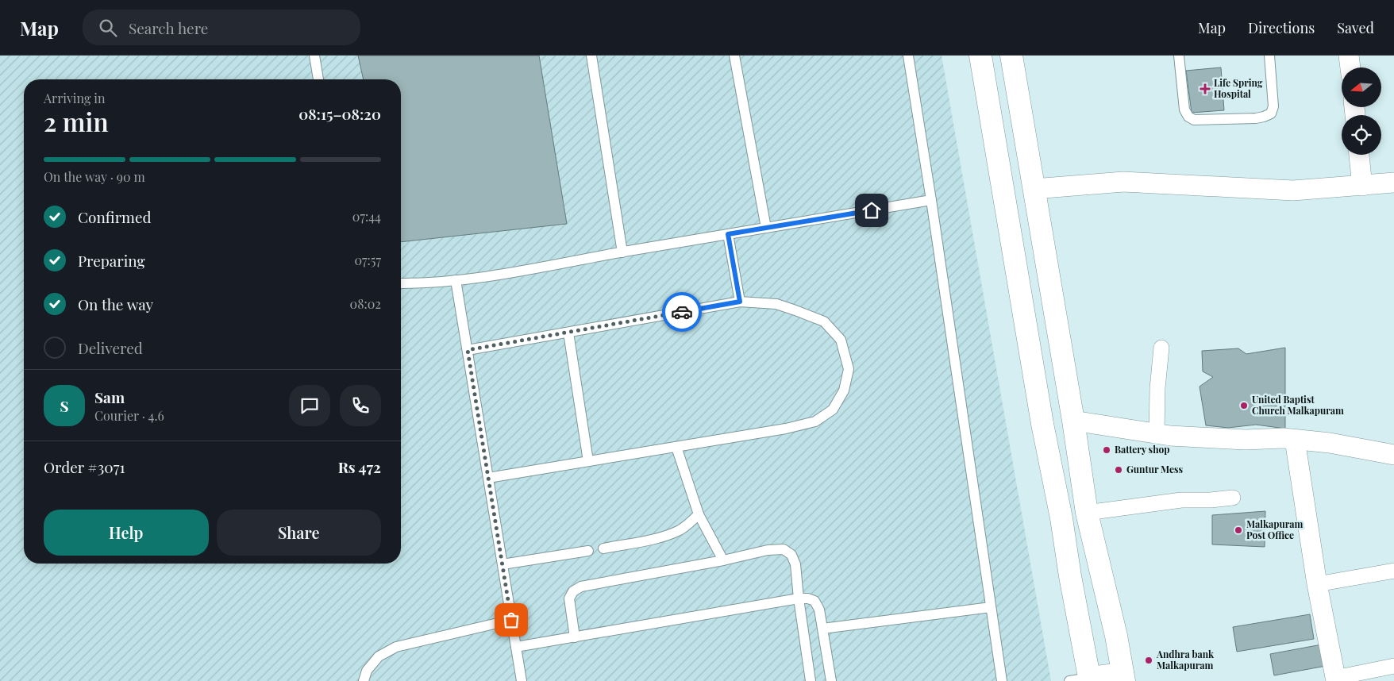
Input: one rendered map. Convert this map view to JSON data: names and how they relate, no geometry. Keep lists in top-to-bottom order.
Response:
{
  "places": {
    "health": ["Life Spring Hospital"],
    "other": [
      "United Baptist Church Malkapuram",
      "Battery shop",
      "Guntur Mess",
      "Malkapuram Post Office",
      "Andhra bank Malkapuram"
    ]
  },
  "north": "left",
  "page": {
    "header": "Map",
    "search": "Search here",
    "nav": ["Map", "Directions", "Saved"],
    "heading": ["2 min", "Arriving in", "08:15–08:20"],
    "panel": [
      "Sam",
      "Courier · 4.6",
      "Order #3071",
      "Rs 472"
    ],
    "bar": "On the way · 90 m",
    "list": [
      ["Confirmed", "07:44"],
      ["Preparing", "07:57"],
      ["On the way", "08:02"],
      "Delivered"
    ],
    "round": "S",
    "buttons": ["Help", "Share"]
  }
}
